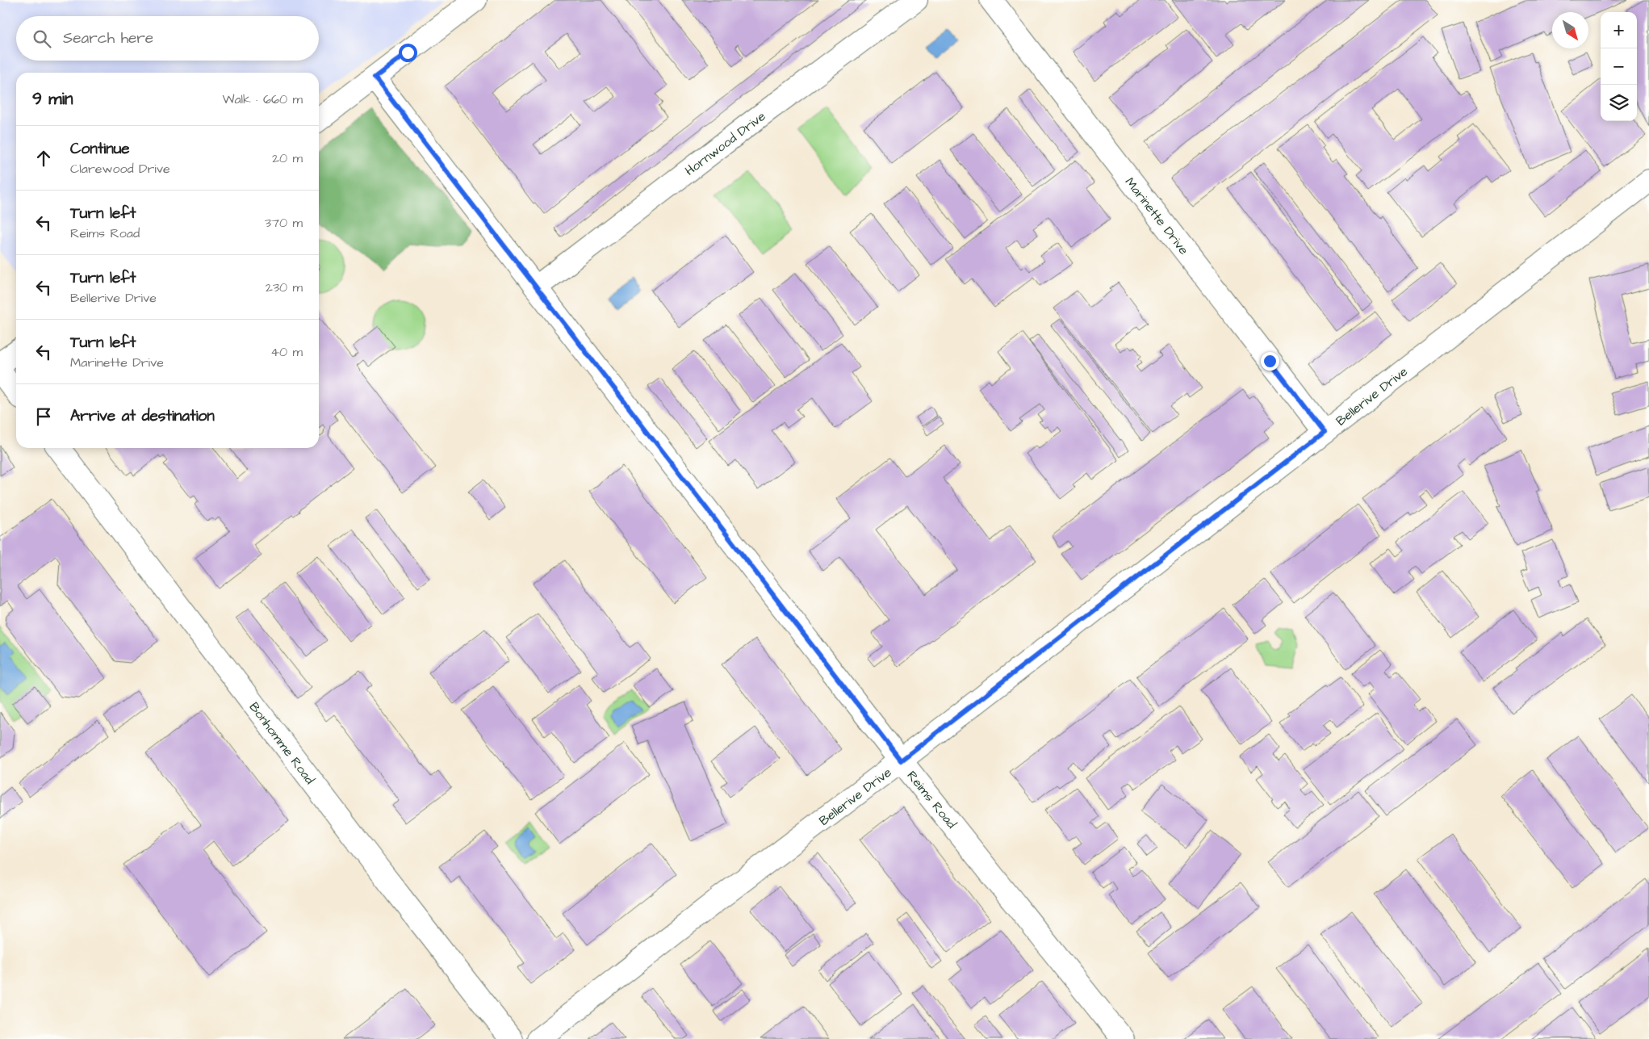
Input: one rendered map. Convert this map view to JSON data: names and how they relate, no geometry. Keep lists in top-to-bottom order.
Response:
{
  "streets": {
    "street": [
      "Hornwood Drive",
      "Marinette Drive",
      "Bellerive Drive",
      "Bonhomme Road",
      "Reims Road"
    ]
  },
  "crossings": [
    ["Hornwood Drive", "Reims Road"],
    ["Marinette Drive", "Bellerive Drive"],
    ["Bellerive Drive", "Reims Road"]
  ],
  "north": "bottom right",
  "page": {
    "map_buttons": ["+", "−"],
    "search": "Search here",
    "heading": ["9 min", "Walk · 660 m"],
    "list": [
      ["Continue", "Clarewood Drive", "20 m"],
      ["Turn left", "Reims Road", "370 m"],
      ["Turn left", "Bellerive Drive", "230 m"],
      ["Turn left", "Marinette Drive", "40 m"],
      "Arrive at destination"
    ]
  }
}
